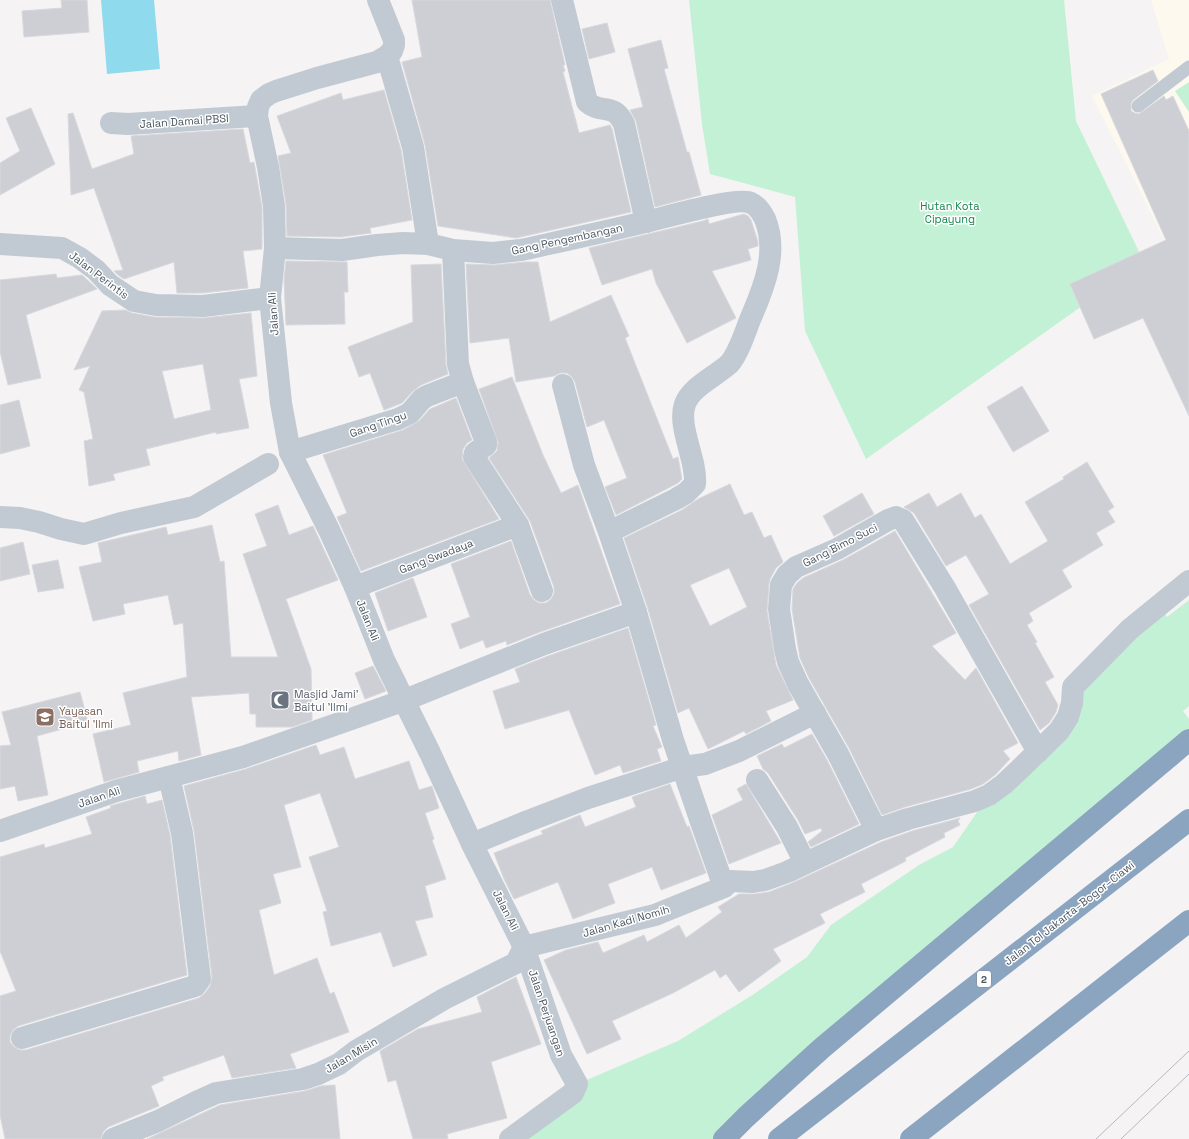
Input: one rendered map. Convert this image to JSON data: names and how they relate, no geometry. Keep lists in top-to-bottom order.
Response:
{
  "streets": {
    "highway": ["Jalan Tol Jakarta–Bogor–Ciawi", "2"],
    "street": [
      "Jalan Damai PBSI",
      "Gang Pengembangan",
      "Jalan Perintis",
      "Jalan Ali",
      "Gang Tingu",
      "Gang Bimo Suci",
      "Gang Swadaya",
      "Jalan Kadi Nomih",
      "Jalan Perjuangan",
      "Jalan Misin"
    ]
  },
  "crossings": [
    ["Jalan Damai PBSI", "Jalan Ali"],
    ["Gang Pengembangan", "Jalan Ali"],
    ["Jalan Perintis", "Jalan Ali"],
    ["Jalan Ali", "Gang Tingu"],
    ["Jalan Ali", "Gang Swadaya"],
    ["Jalan Ali", "Jalan Kadi Nomih"],
    ["Jalan Ali", "Jalan Perjuangan"],
    ["Jalan Ali", "Jalan Misin"],
    ["Gang Bimo Suci", "Jalan Kadi Nomih"],
    ["Jalan Kadi Nomih", "Jalan Perjuangan"],
    ["Jalan Kadi Nomih", "Jalan Misin"],
    ["Jalan Perjuangan", "Jalan Misin"]
  ],
  "parks": ["Hutan Kota Cipayung"],
  "places": {
    "mosque": ["Masjid Jami' Baitul 'Ilmi"],
    "school or university": ["Yayasan Baitul 'Ilmi"]
  }
}
